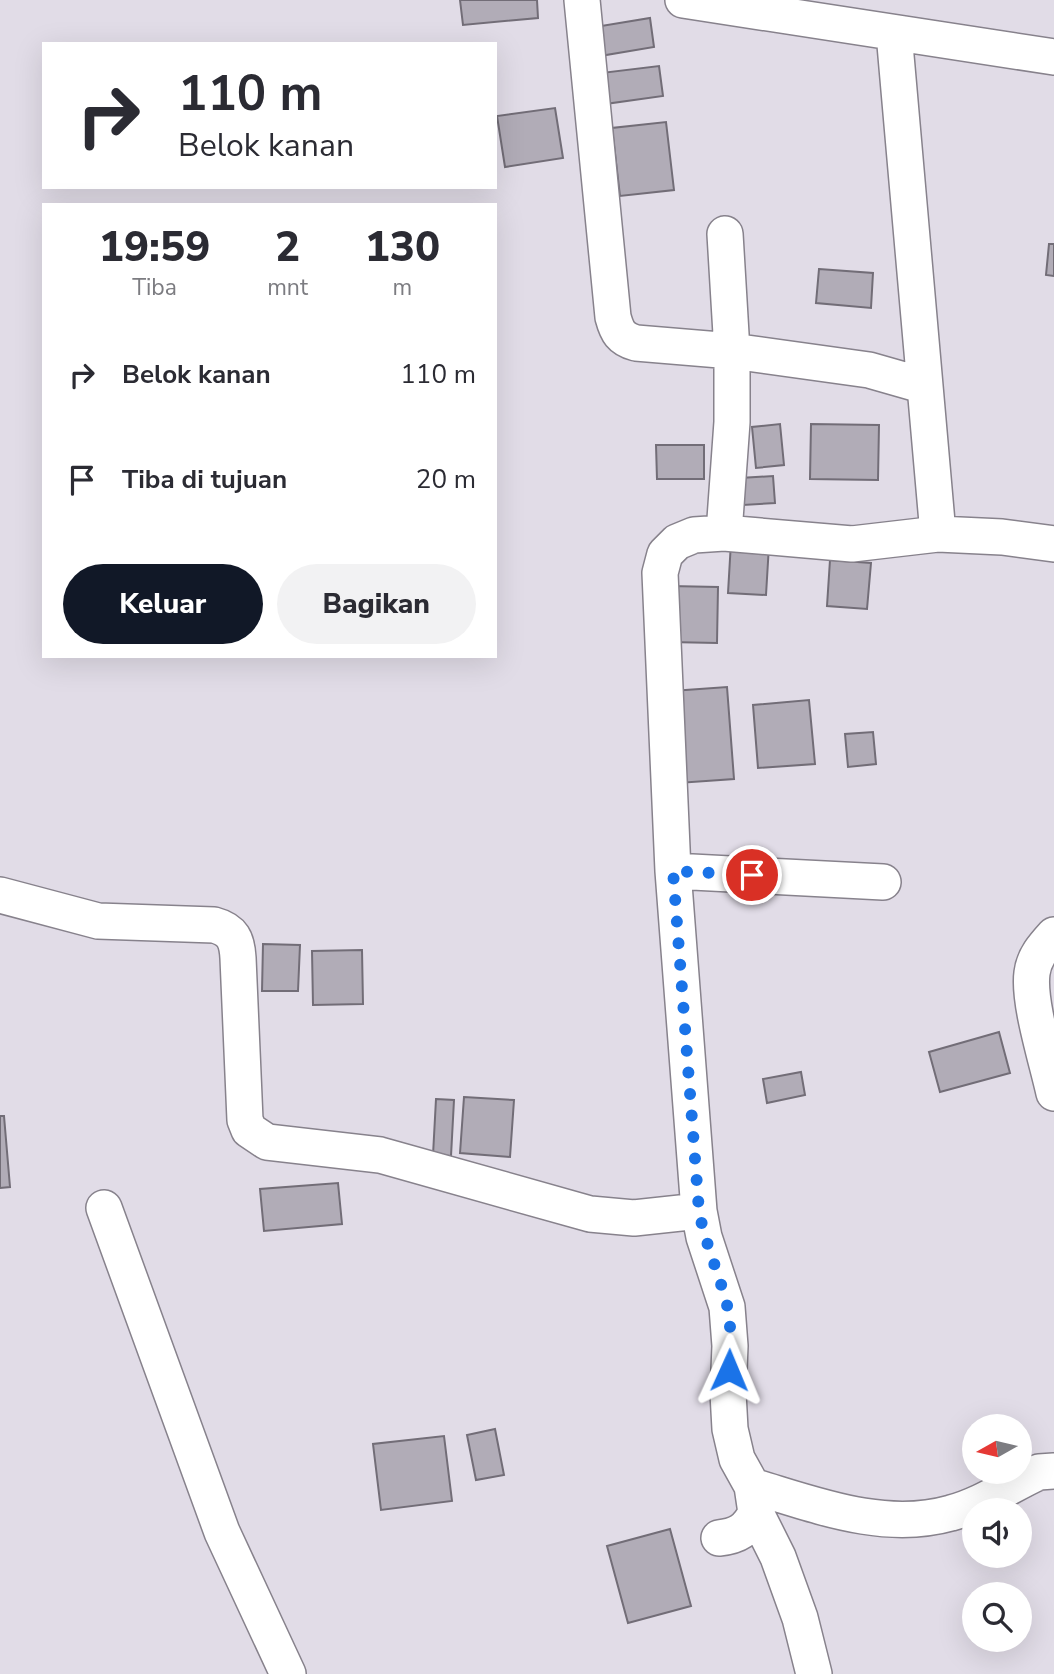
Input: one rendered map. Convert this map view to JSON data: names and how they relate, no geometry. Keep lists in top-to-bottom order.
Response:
{
  "north": "left",
  "page": {
    "turn": ["110 m", "Belok kanan"],
    "eta": [
      "19:59",
      "Tiba",
      "2",
      "mnt",
      "130",
      "m"
    ],
    "list": [
      {
        "name": "Belok kanan",
        "value": "110 m"
      },
      {
        "name": "Tiba di tujuan",
        "value": "20 m"
      }
    ],
    "buttons": ["Keluar", "Bagikan"]
  }
}
